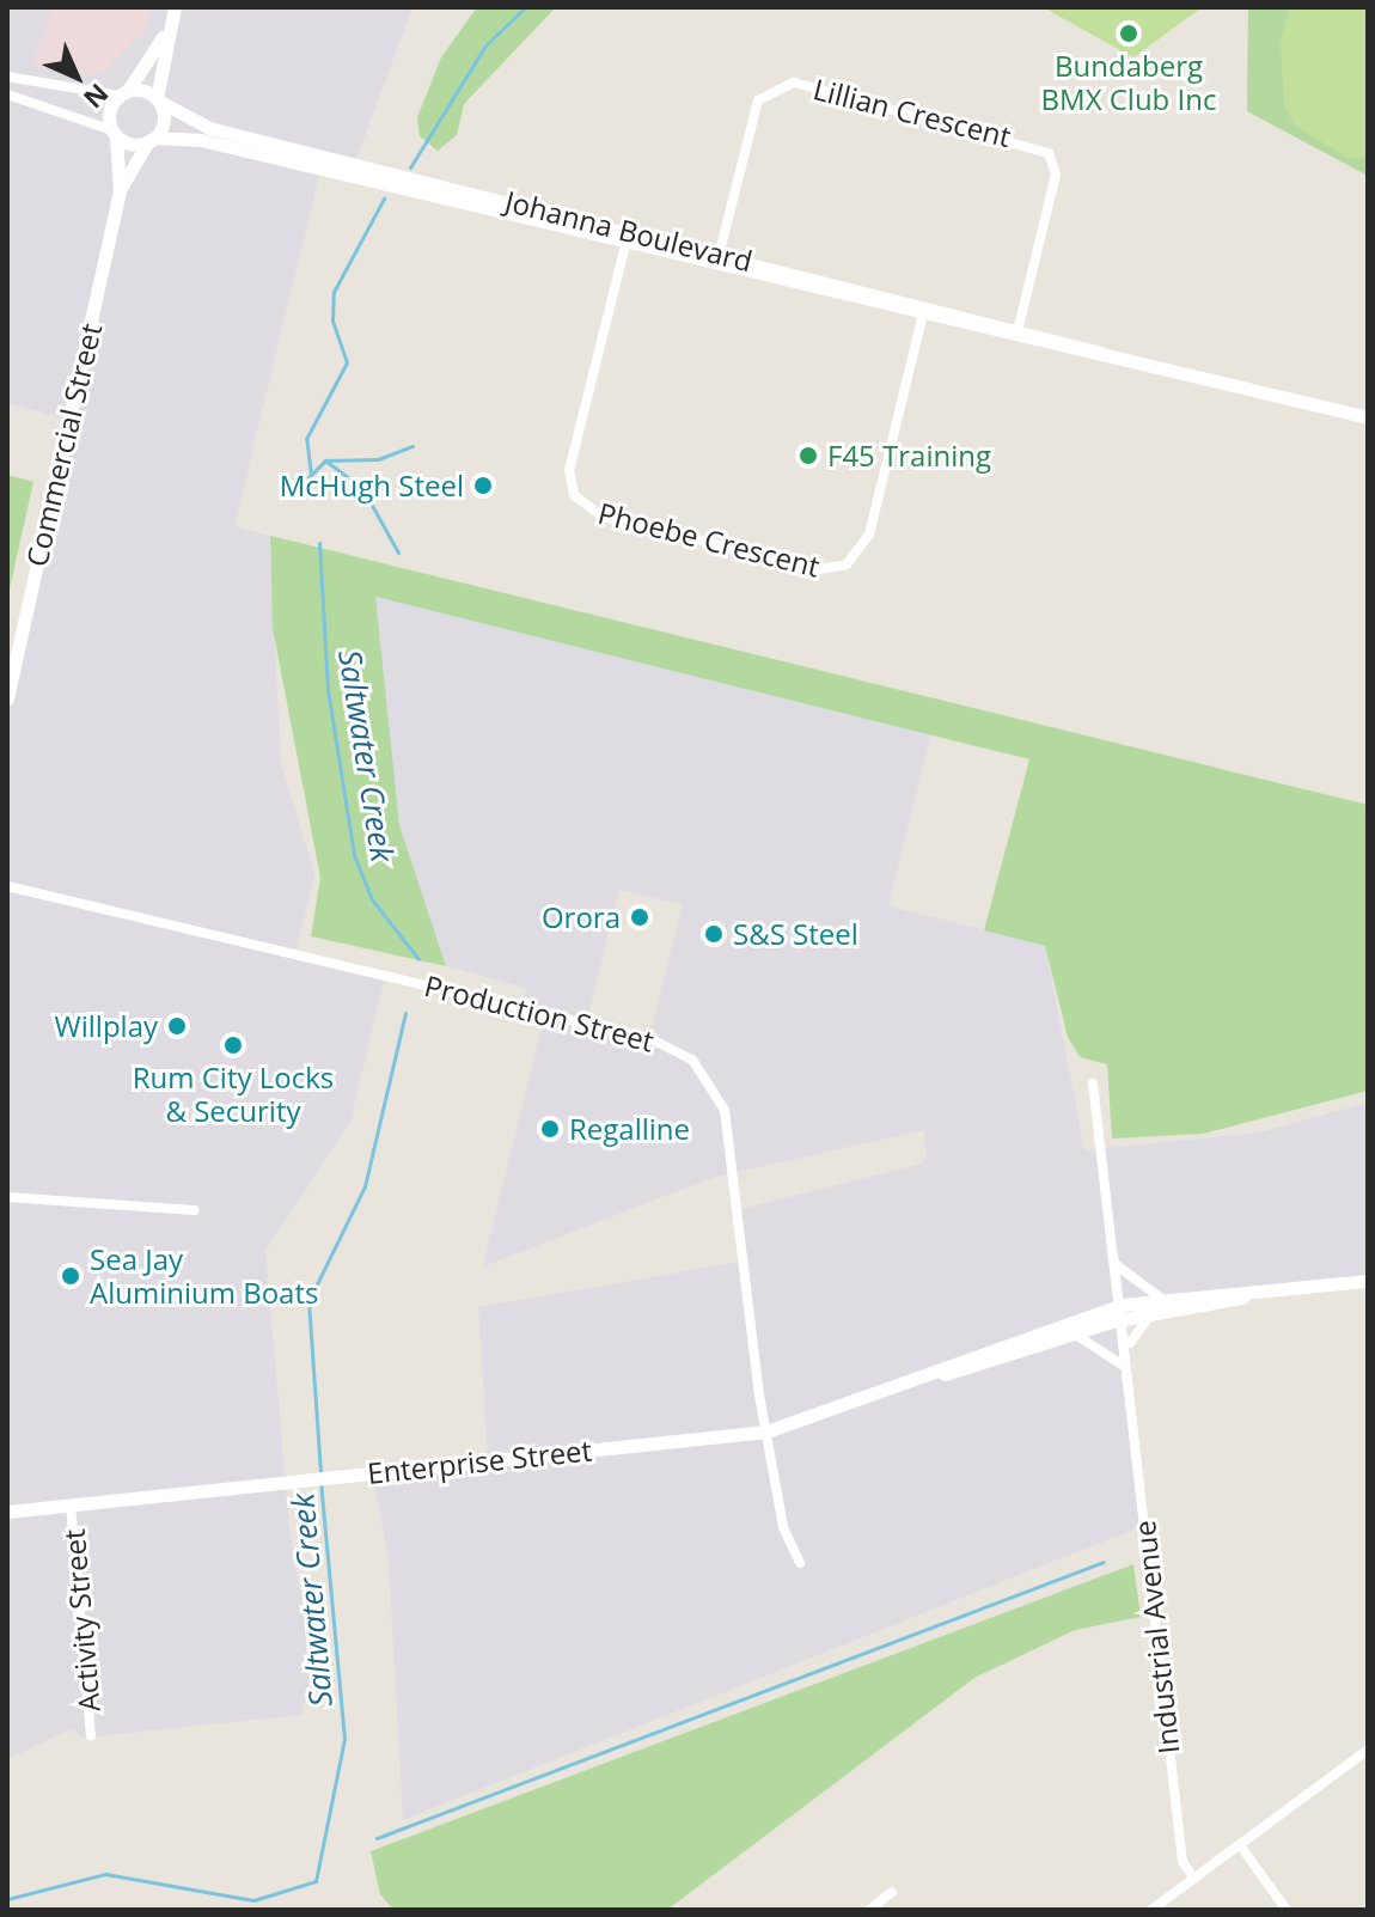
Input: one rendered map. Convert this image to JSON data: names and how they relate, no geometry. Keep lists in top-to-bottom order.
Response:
{
  "streets": {
    "street": [
      "Lillian Crescent",
      "Johanna Boulevard",
      "Commercial Street",
      "Phoebe Crescent",
      "Production Street",
      "Enterprise Street",
      "Activity Street",
      "Industrial Avenue"
    ]
  },
  "crossings": [
    ["Lillian Crescent", "Johanna Boulevard"],
    ["Johanna Boulevard", "Commercial Street"],
    ["Johanna Boulevard", "Phoebe Crescent"],
    ["Production Street", "Enterprise Street"],
    ["Enterprise Street", "Activity Street"],
    ["Enterprise Street", "Industrial Avenue"]
  ],
  "water": ["Saltwater Creek"],
  "places": [
    "Bundaberg BMX Club Inc",
    "F45 Training",
    "McHugh Steel",
    "Orora",
    "S&S Steel",
    "Willplay",
    "Rum City Locks & Security",
    "Regalline",
    "Sea Jay Aluminium Boats"
  ],
  "north": "bottom right"
}
